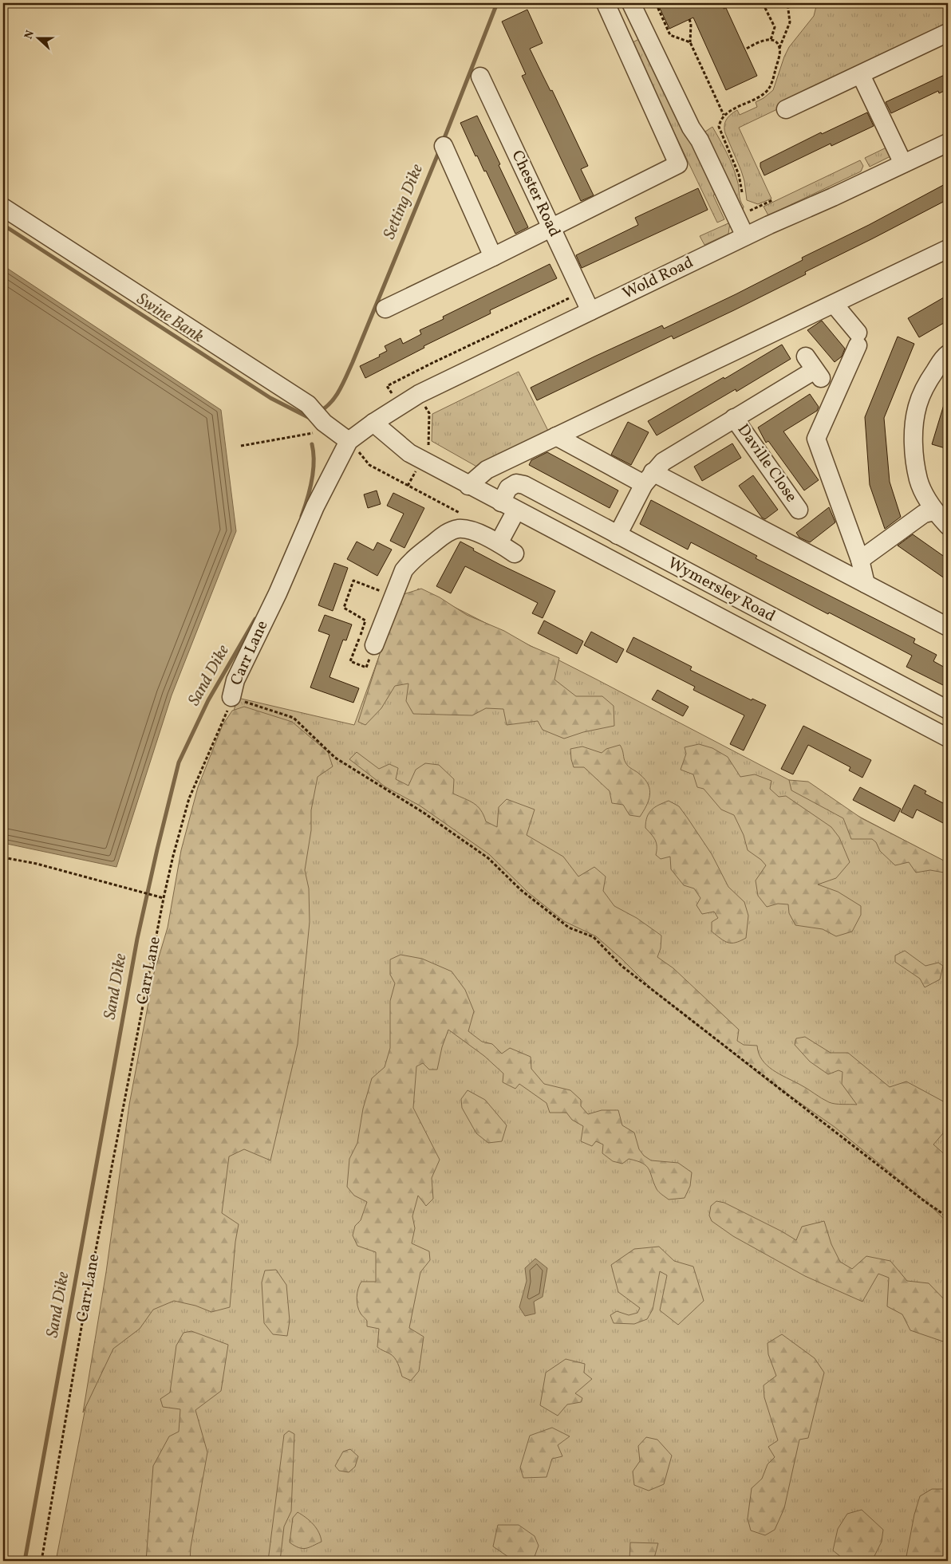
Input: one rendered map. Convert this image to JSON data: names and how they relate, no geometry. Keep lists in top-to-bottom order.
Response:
{
  "streets": {
    "street": [
      "Chester Road",
      "Wold Road",
      "Daville Close",
      "Wymersley Road",
      "Carr Lane"
    ]
  },
  "crossings": [
    ["Chester Road", "Wold Road"],
    ["Wold Road", "Wymersley Road"],
    ["Wold Road", "Carr Lane"],
    ["Daville Close", "Wymersley Road"],
    ["Wymersley Road", "Carr Lane"]
  ],
  "water": ["Setting Dike", "Swine Bank", "Sand Dike"],
  "north": "left"
}
